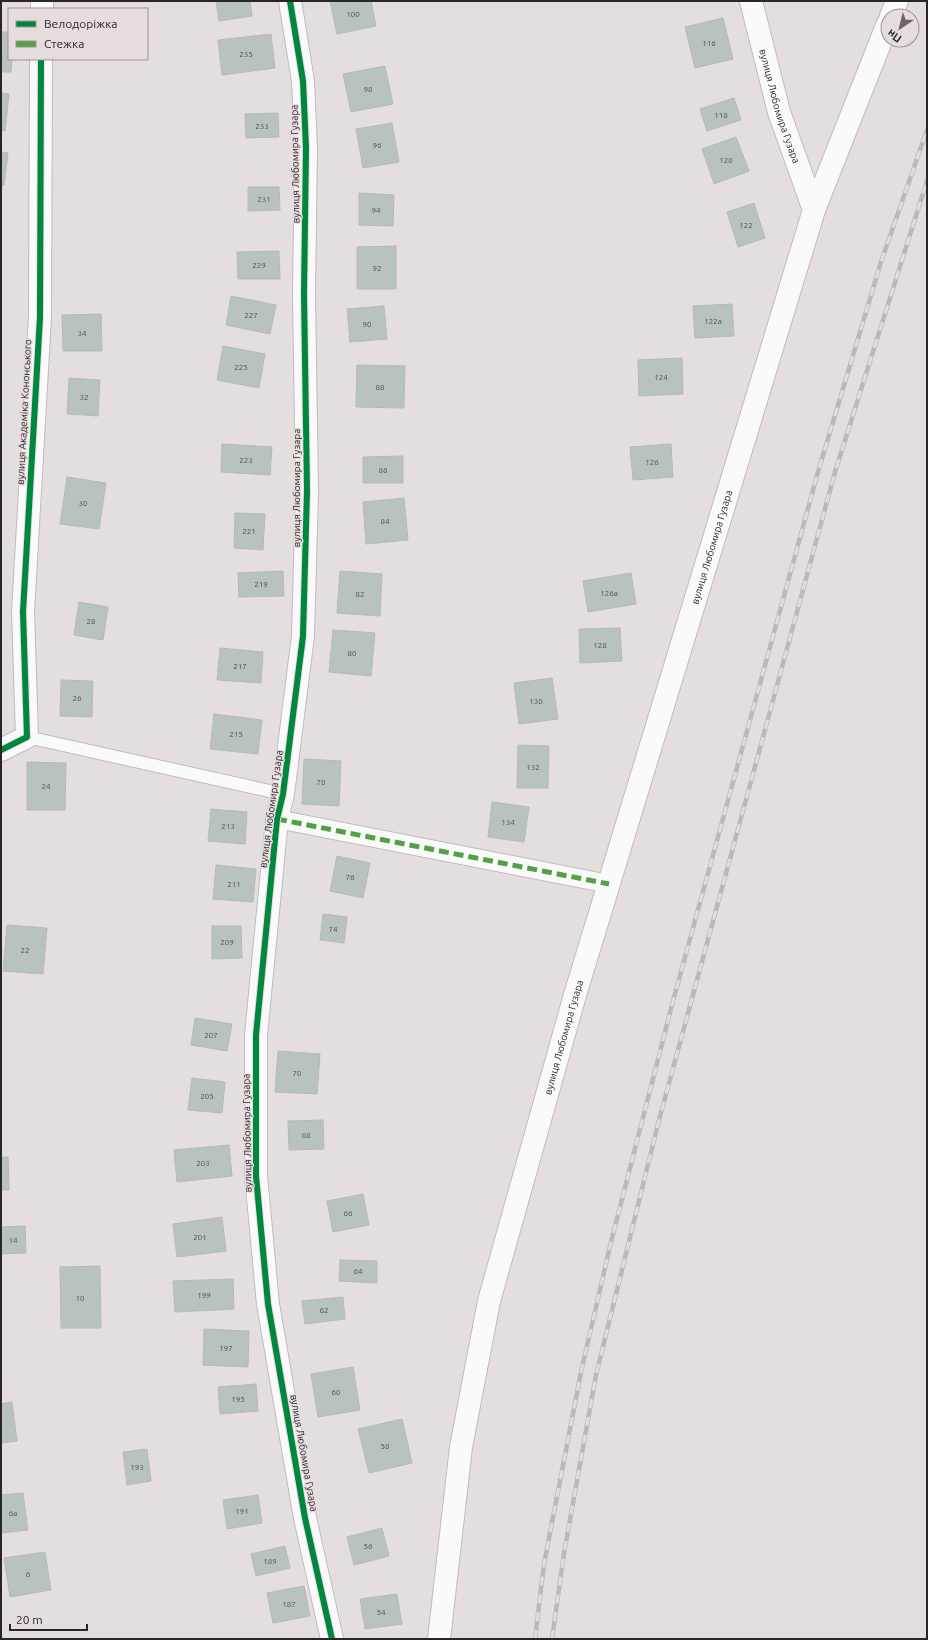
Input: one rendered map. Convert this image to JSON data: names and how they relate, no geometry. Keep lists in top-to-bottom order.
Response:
{
  "streets": {
    "street": ["вулиця Любомира Гузара", "вулиця Академіка Кононського"]
  },
  "house_numbers": [
    "100",
    "116",
    "235",
    "98",
    "118",
    "233",
    "96",
    "120",
    "231",
    "94",
    "122",
    "229",
    "92",
    "227",
    "122а",
    "90",
    "34",
    "225",
    "124",
    "88",
    "32",
    "223",
    "126",
    "86",
    "30",
    "84",
    "221",
    "219",
    "126а",
    "82",
    "28",
    "128",
    "80",
    "217",
    "26",
    "130",
    "215",
    "132",
    "78",
    "24",
    "134",
    "213",
    "76",
    "211",
    "74",
    "209",
    "22",
    "207",
    "70",
    "205",
    "68",
    "203",
    "66",
    "201",
    "14",
    "64",
    "199",
    "10",
    "62",
    "197",
    "60",
    "195",
    "58",
    "193",
    "191",
    "6а",
    "56",
    "189",
    "6",
    "187",
    "54"
  ],
  "legend": ["Велодоріжка", "Стежка"],
  "scale_bar": "20 m",
  "north": "bottom left"
}
